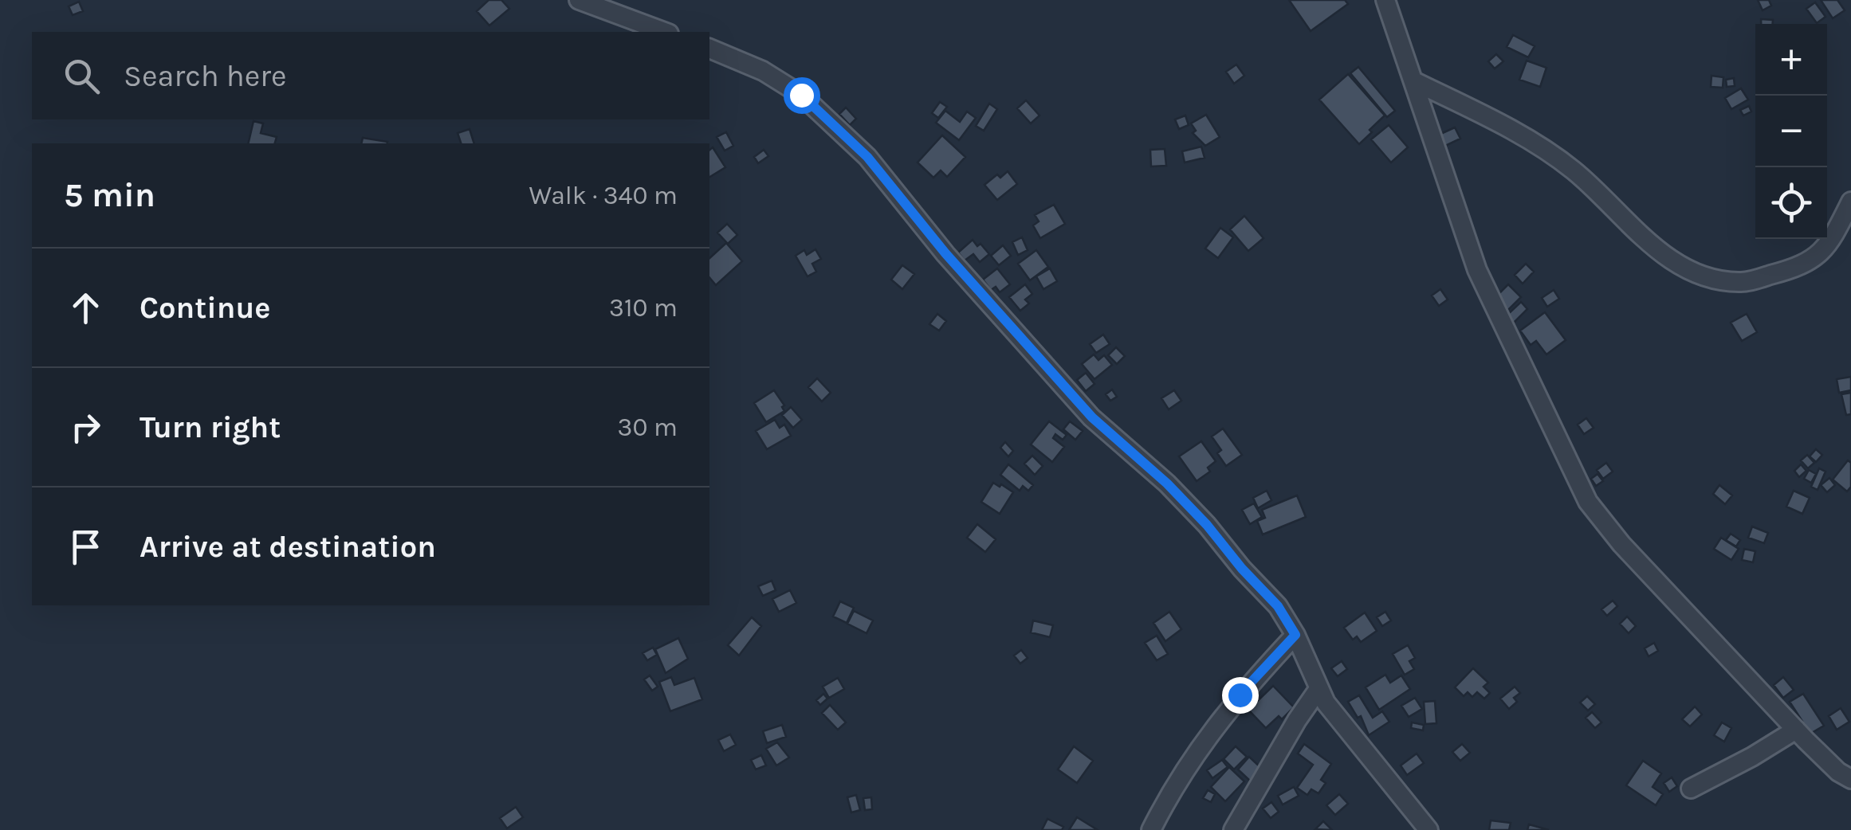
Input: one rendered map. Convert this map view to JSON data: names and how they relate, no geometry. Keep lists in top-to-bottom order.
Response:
{
  "page": {
    "map_buttons": ["+", "−"],
    "search": "Search here",
    "heading": ["5 min", "Walk · 340 m"],
    "list": [
      ["Continue", "310 m"],
      ["Turn right", "30 m"],
      "Arrive at destination"
    ]
  }
}
